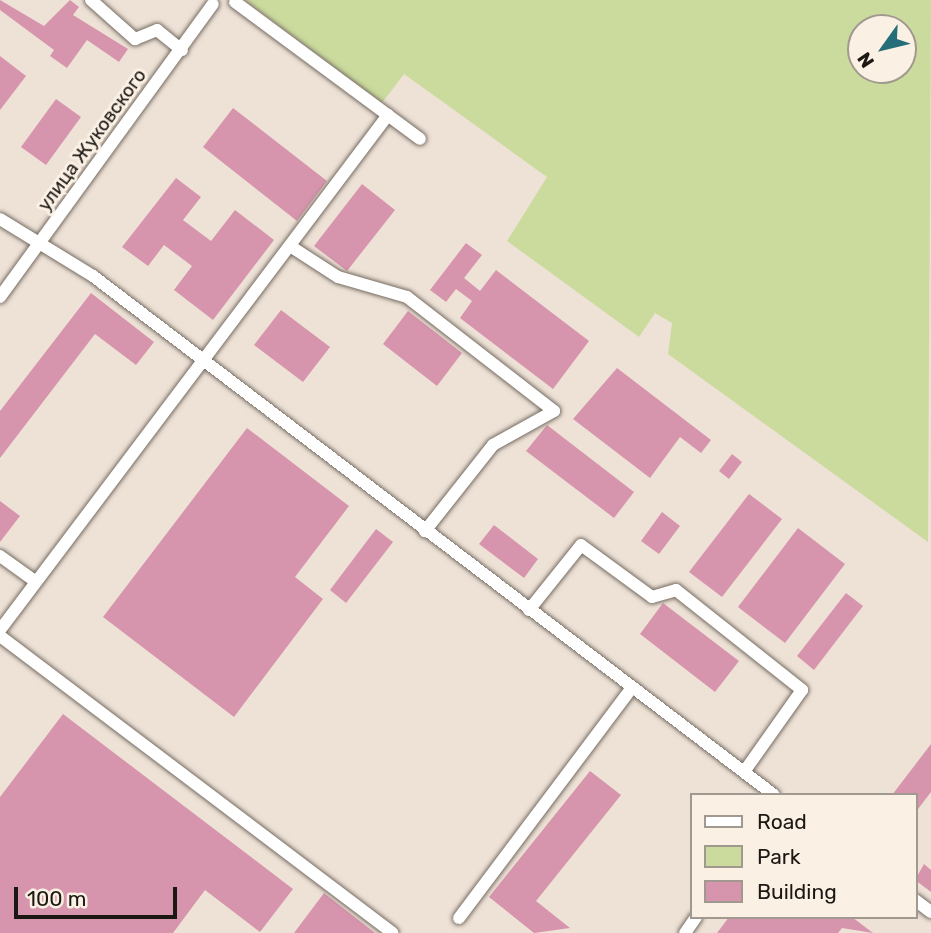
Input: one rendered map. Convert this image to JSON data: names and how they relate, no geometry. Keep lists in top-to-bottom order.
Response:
{
  "streets": {
    "street": ["улица Жуковского"]
  },
  "legend": ["Road", "Park", "Building"],
  "scale_bar": "100 m",
  "north": "bottom left"
}
